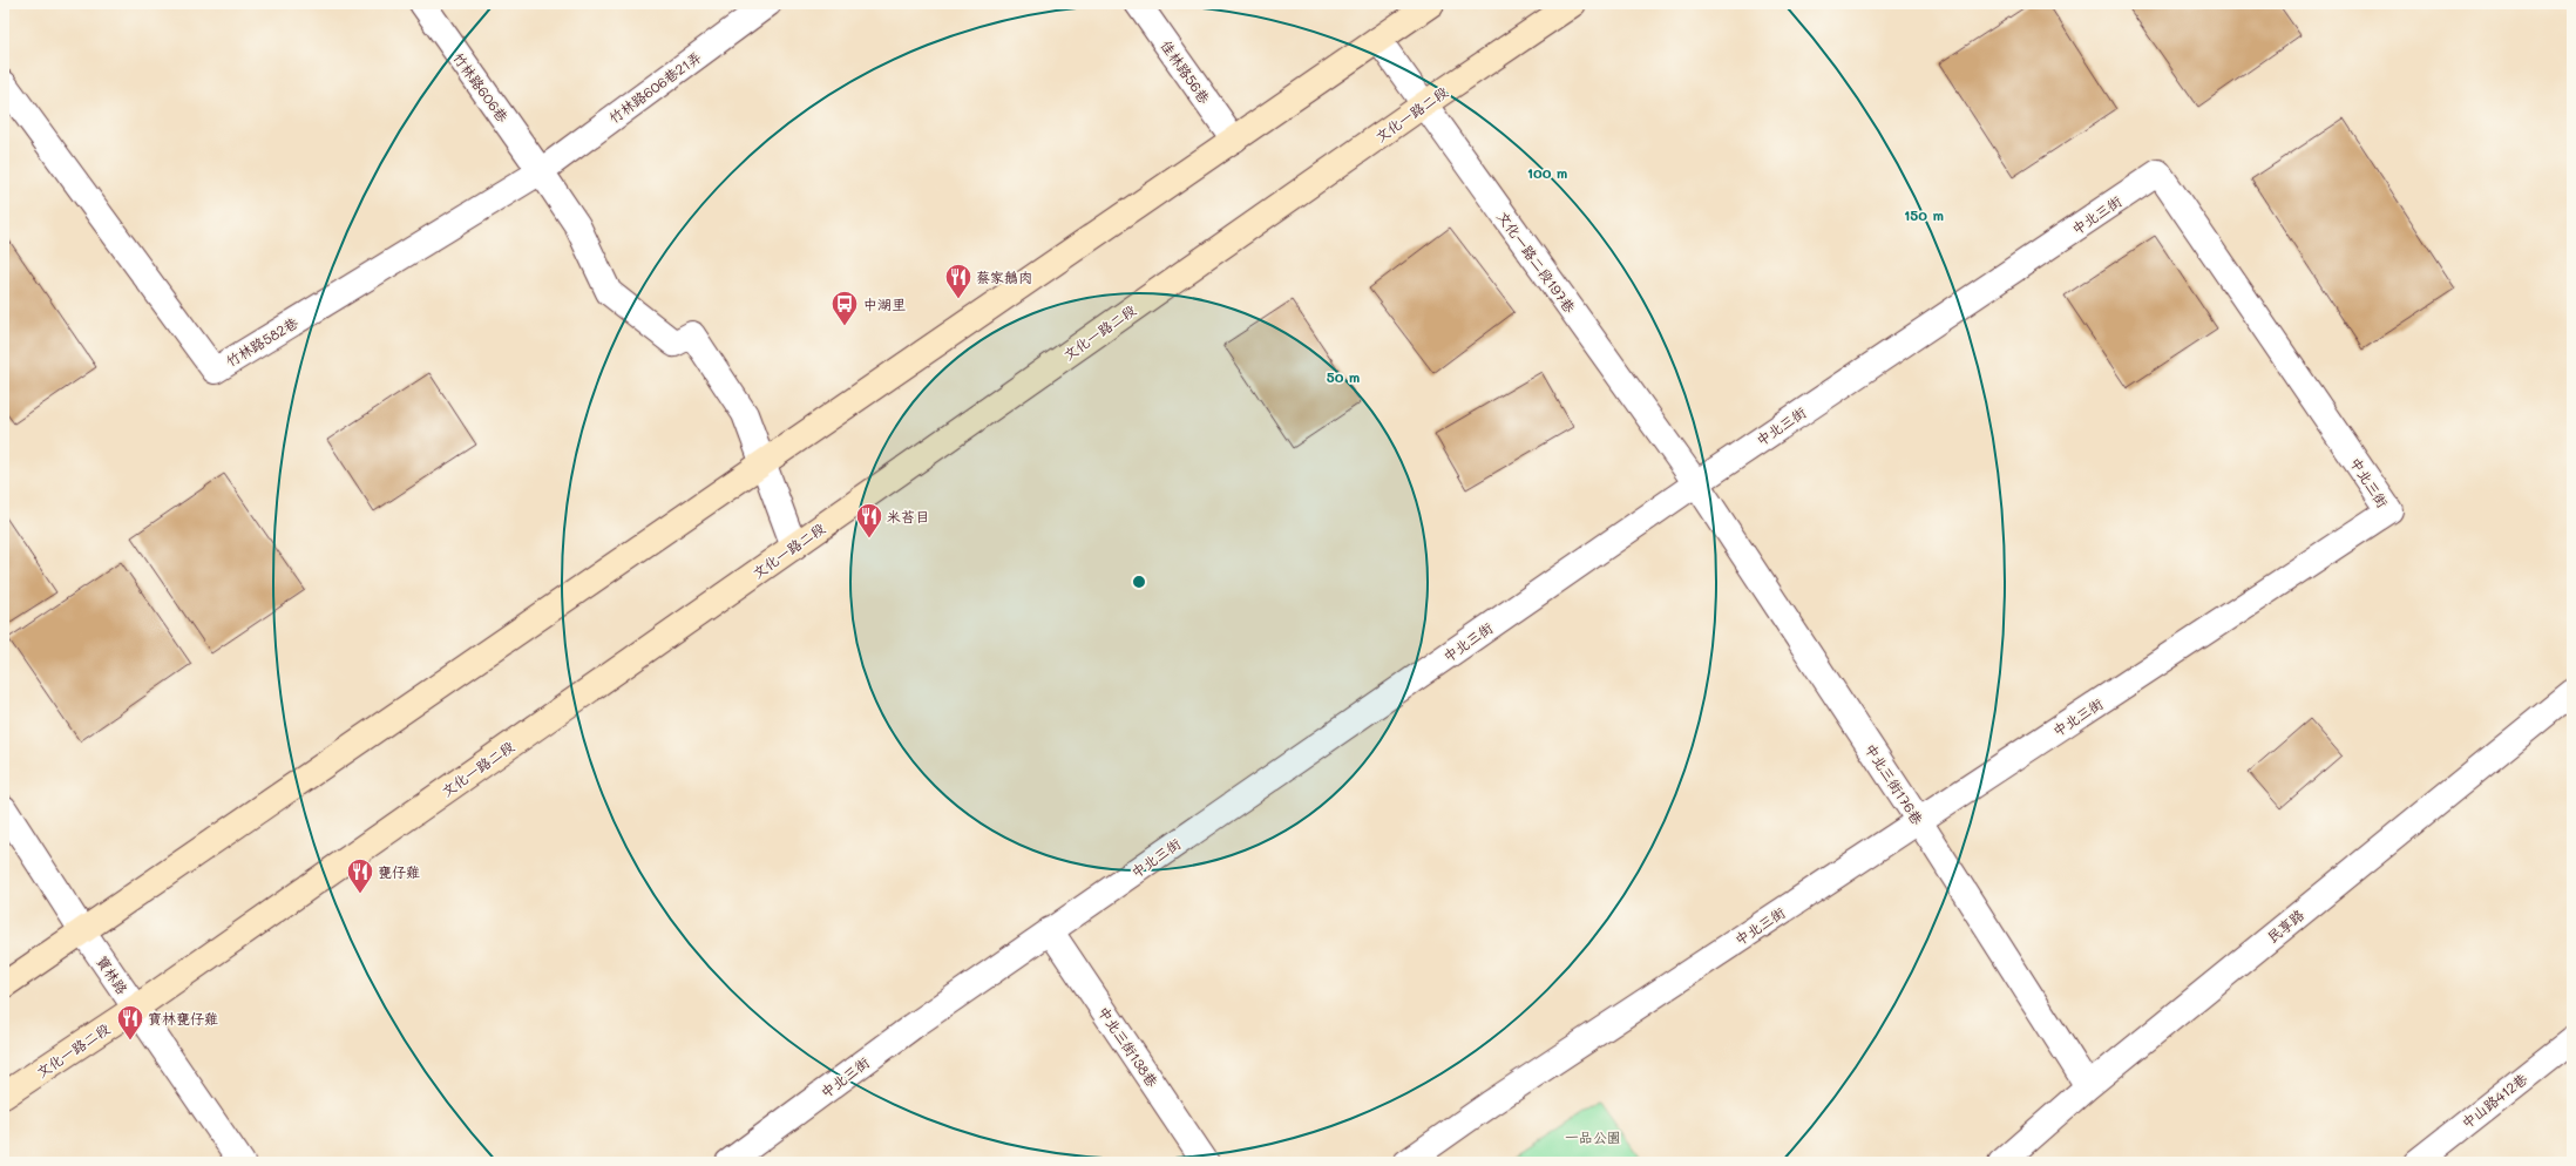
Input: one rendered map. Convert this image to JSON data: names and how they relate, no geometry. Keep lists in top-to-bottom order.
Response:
{
  "streets": {
    "main road": ["文化一路二段"],
    "street": [
      "佳林路56巷",
      "竹林路606巷",
      "竹林路606巷21弄",
      "中北三街",
      "文化一路二段197巷",
      "竹林路582巷",
      "中北三街176巷",
      "民享路",
      "寶林路",
      "中北三街138巷",
      "中山路412巷"
    ]
  },
  "crossings": [
    ["竹林路606巷", "竹林路606巷21弄"],
    ["竹林路606巷", "竹林路582巷"],
    ["竹林路606巷21弄", "竹林路582巷"],
    ["文化一路二段", "文化一路二段197巷"],
    ["文化一路二段", "寶林路"],
    ["中北三街", "文化一路二段197巷"],
    ["中北三街", "中北三街176巷"],
    ["中北三街", "中北三街138巷"],
    ["文化一路二段197巷", "中北三街176巷"],
    ["中北三街176巷", "民享路"]
  ],
  "parks": ["一品公園"],
  "places": {
    "restaurant": [
      "蔡家鵝肉",
      "米苔目",
      "甕仔雞",
      "寶林甕仔雞"
    ],
    "bus stop": ["中湖里"]
  },
  "rings": ["100 m", "150 m", "50 m"]
}
